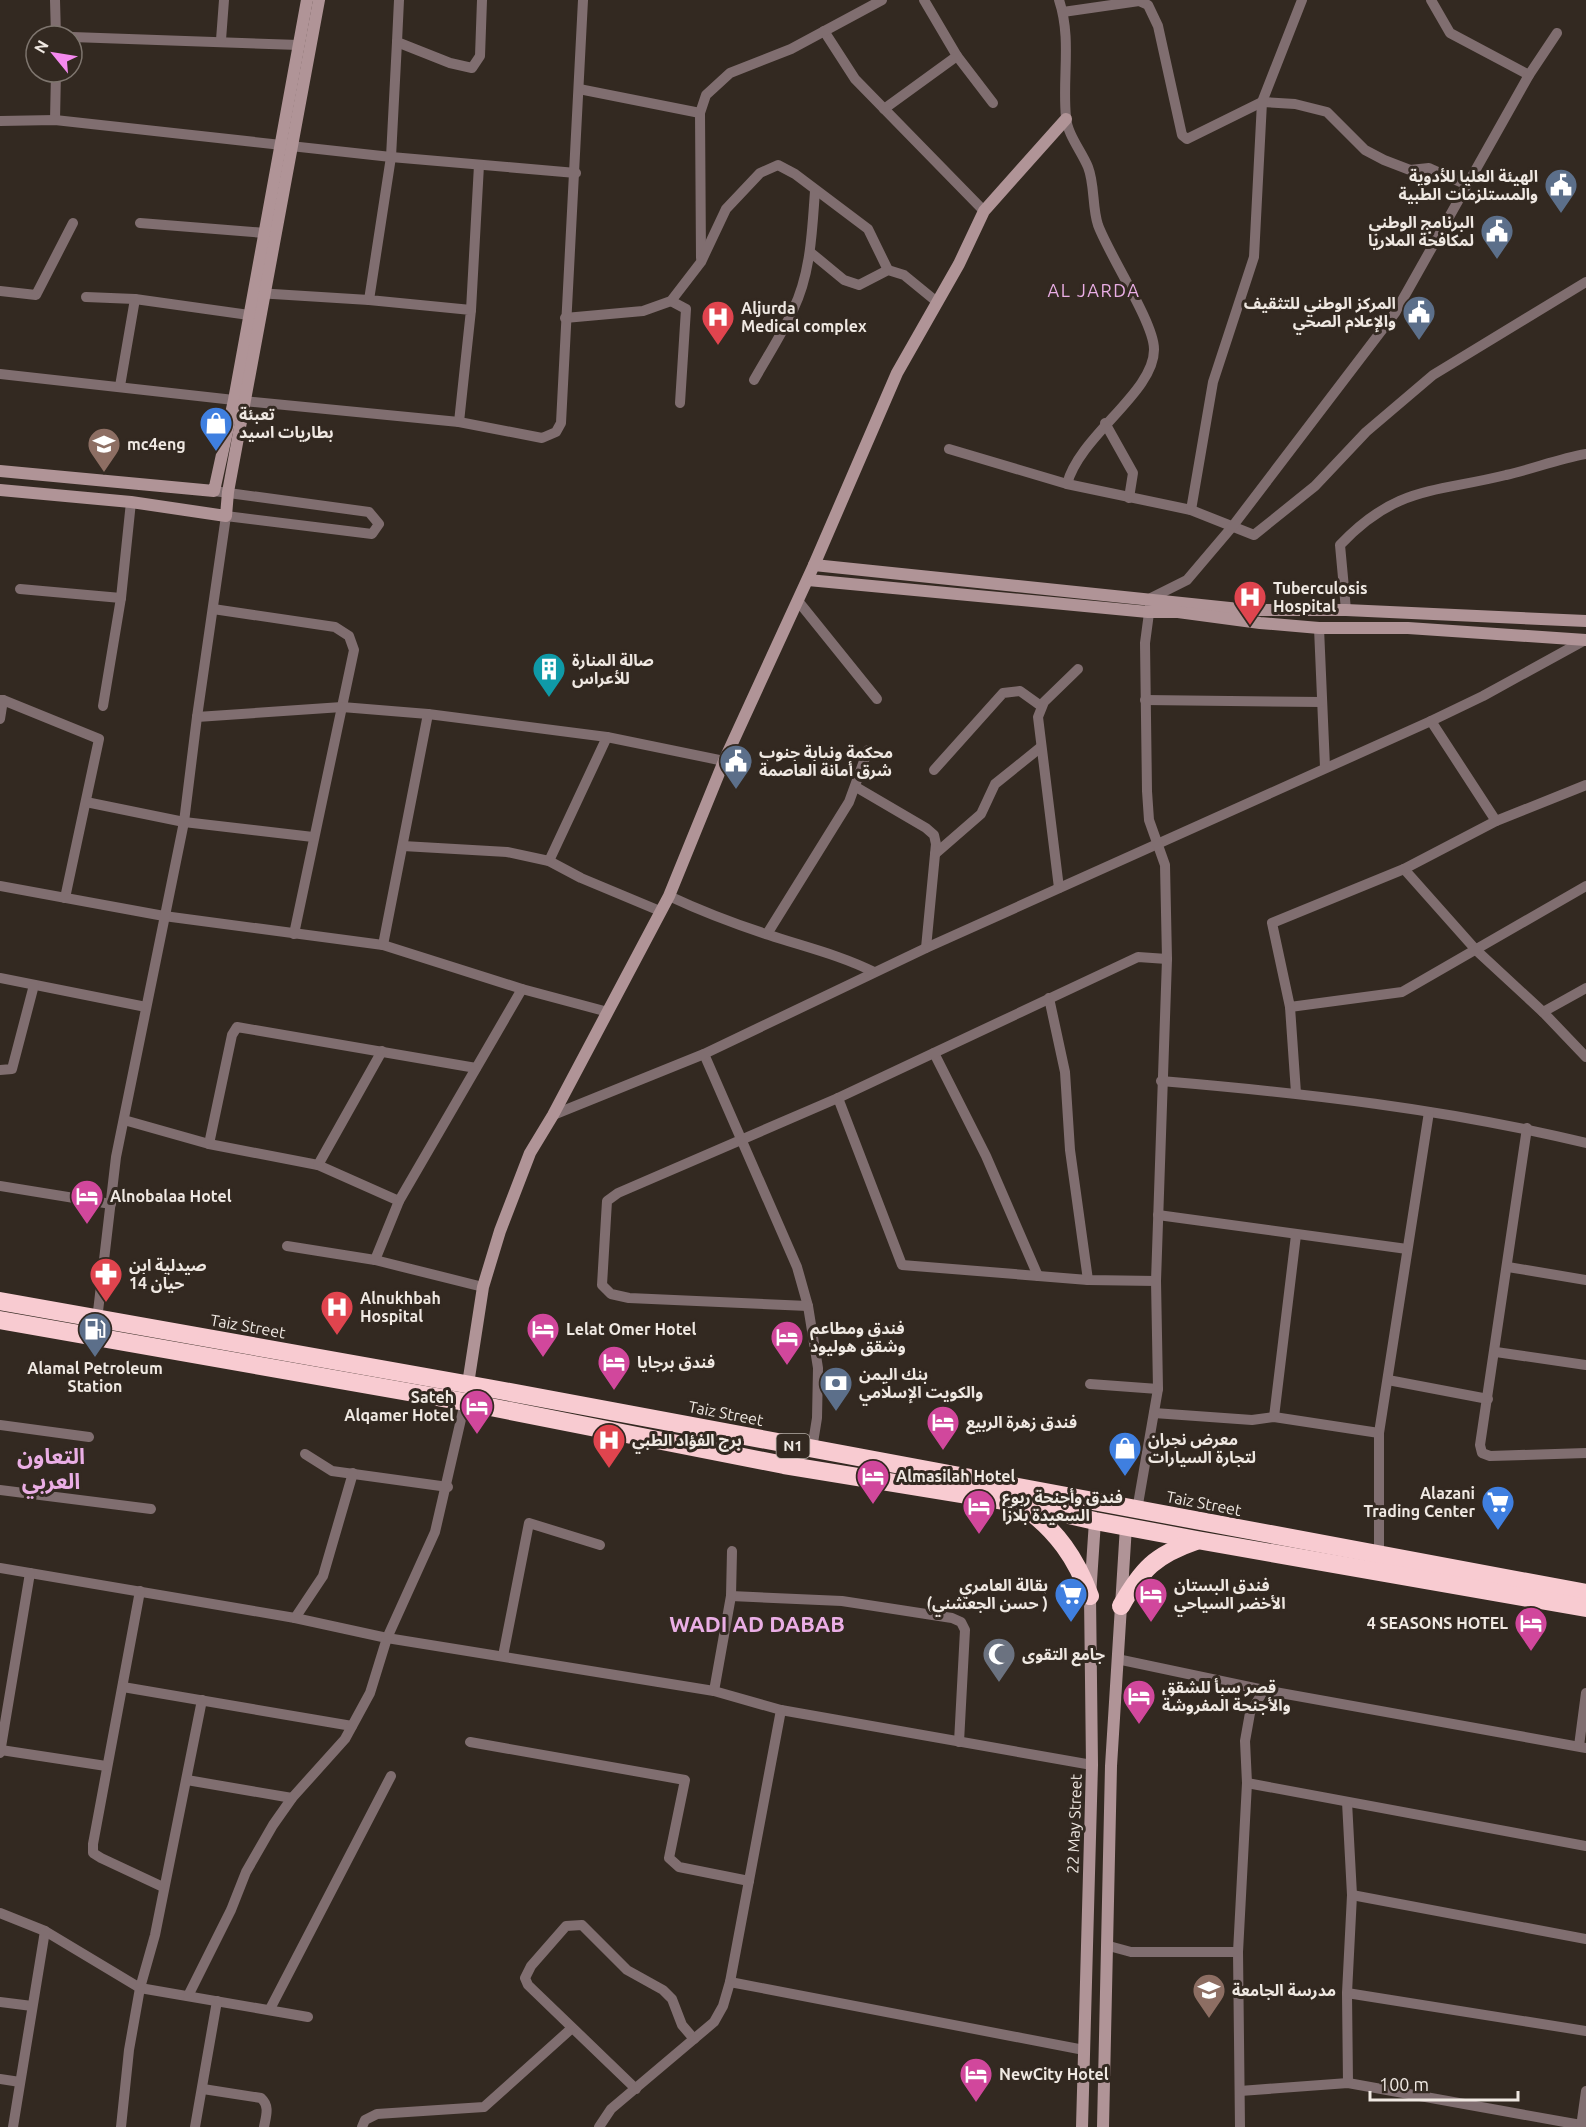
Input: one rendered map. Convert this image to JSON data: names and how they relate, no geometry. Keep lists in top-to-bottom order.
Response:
{
  "streets": {
    "highway": ["Taiz Street", "N1"],
    "street": ["22 May Street"]
  },
  "crossings": [
    ["Taiz Street", "22 May Street"]
  ],
  "districts": ["AL JARDA", "التعاون العربي", "WADI AD DABAB"],
  "places": {
    "public building": [
      "الهيئة العليا للأدوية والمستلزمات الطبية",
      "البرنامج الوطني لمكافحة الملاريا",
      "المركز الوطني للتثقيف والإعلام الصحي",
      "محكمة ونيابة جنوب شرق أمانة العاصمة"
    ],
    "hospital": [
      "Aljurda Medical complex",
      "Tuberculosis Hospital",
      "Alnukhbah Hospital",
      "برج الفؤاد الطبي"
    ],
    "shop": ["تعبئة بطاريات اسيد", "معرض نجران لتجارة السيارات"],
    "school or university": ["mc4eng", "مدرسة الجامعة"],
    "building": ["صالة المنارة للأعراس"],
    "hotel": [
      "Alnobalaa Hotel",
      "Lelat Omer Hotel",
      "فندق ومطاعم وشقق هوليود",
      "فندق برجايا",
      "Sateh Alqamer Hotel",
      "فندق زهرة الربيع",
      "Almasilah Hotel",
      "فندق وأجنحة ربوع السعيدة بلازا",
      "فندق البستان الأخضر السياحي",
      "4 SEASONS HOTEL",
      "قصر سبأ للشقق والأجنحة المفروشة",
      "NewCity Hotel"
    ],
    "pharmacy": ["صيدلية ابن حيان 14"],
    "fuel station": ["Alamal Petroleum Station"],
    "bank": ["بنك اليمن والكويت الإسلامي"],
    "supermarket": ["Alazani Trading Center", "بقالة العامري (حسن الجعشني )"],
    "mosque": ["جامع التقوى"]
  },
  "scale_bar": "100 m",
  "north": "top left"
}
